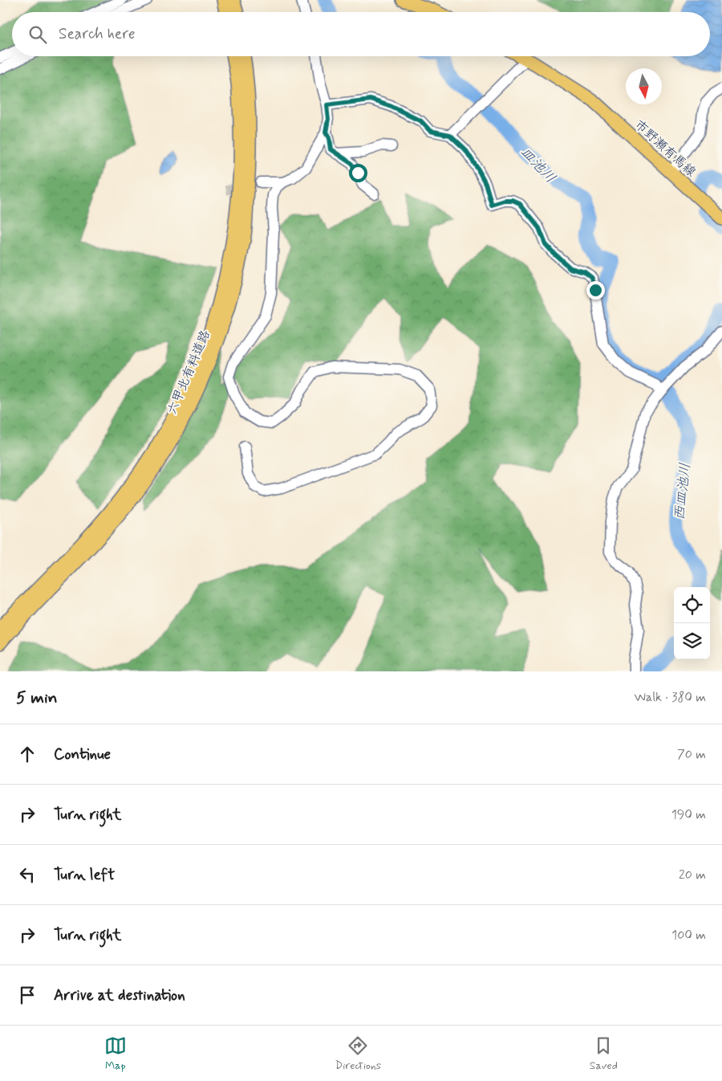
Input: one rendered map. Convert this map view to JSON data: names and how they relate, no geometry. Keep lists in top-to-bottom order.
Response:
{
  "streets": {
    "main road": ["市野瀬有馬線", "六甲北有料道路"]
  },
  "water": ["皿池川", "西皿池川"],
  "north": "bottom",
  "page": {
    "search": "Search here",
    "heading": ["5 min", "Walk · 380 m"],
    "list": [
      ["Continue", "70 m"],
      ["Turn right", "190 m"],
      ["Turn left", "20 m"],
      ["Turn right", "100 m"],
      "Arrive at destination"
    ],
    "nav": ["Map", "Directions", "Saved"]
  }
}
